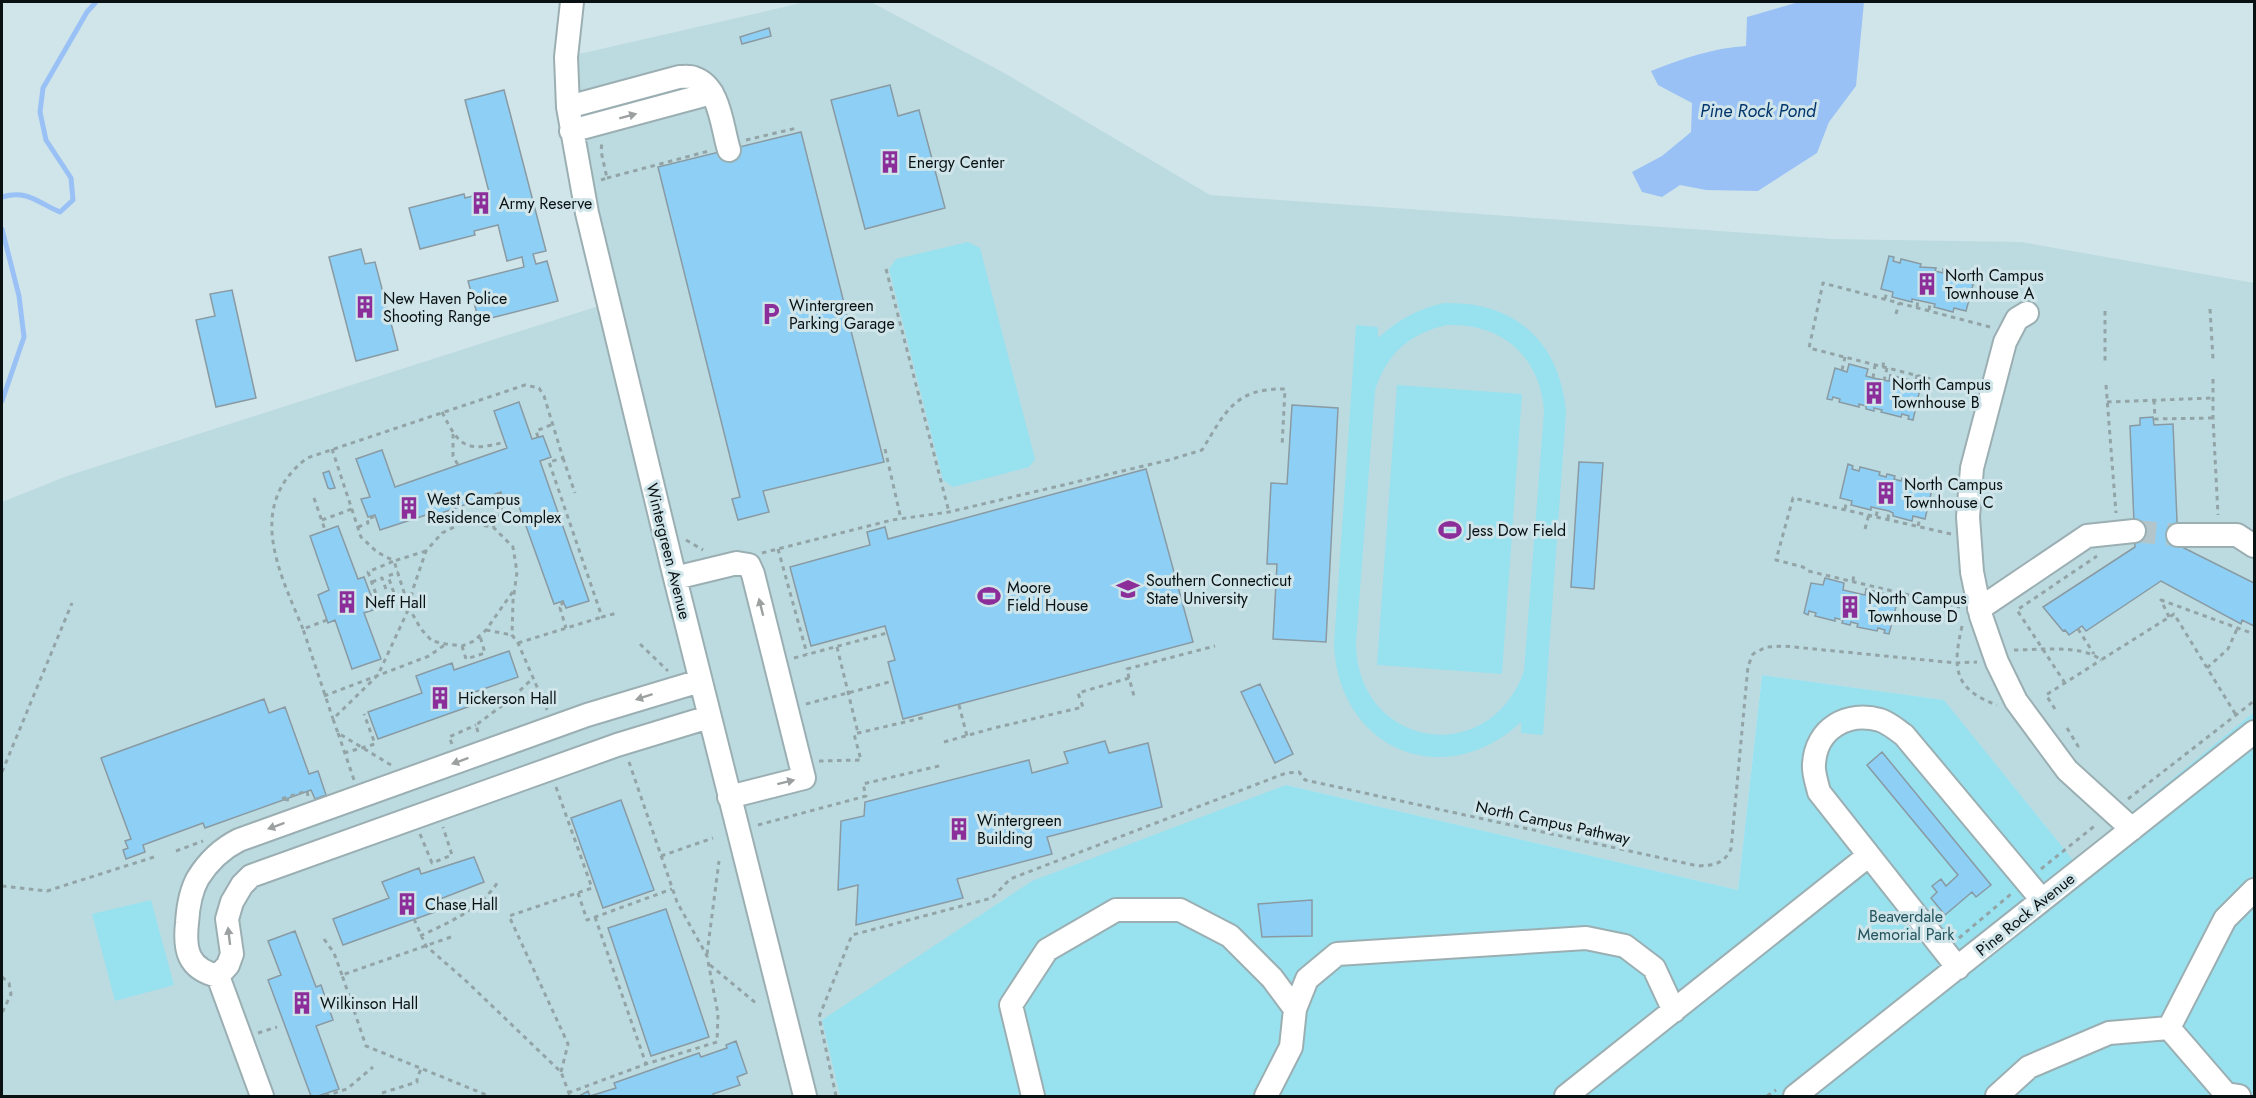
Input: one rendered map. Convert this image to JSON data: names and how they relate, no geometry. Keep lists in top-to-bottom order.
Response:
{
  "streets": {
    "street": ["Wintergreen Avenue", "Pine Rock Avenue"],
    "path": ["North Campus Pathway"]
  },
  "water": ["Pine Rock Pond"],
  "parks": ["Beaverdale Memorial Park"],
  "places": {
    "building": [
      "Energy Center",
      "Army Reserve",
      "North Campus Townhouse A",
      "New Haven Police Shooting Range",
      "North Campus Townhouse B",
      "North Campus Townhouse C",
      "West Campus Residence Complex",
      "Neff Hall",
      "North Campus Townhouse D",
      "Hickerson Hall",
      "Wintergreen Building",
      "Chase Hall",
      "Wilkinson Hall"
    ],
    "parking": ["Wintergreen Parking Garage"],
    "sports": ["Jess Dow Field", "Moore Field House"],
    "school or university": ["Southern Connecticut State University"]
  }
}
